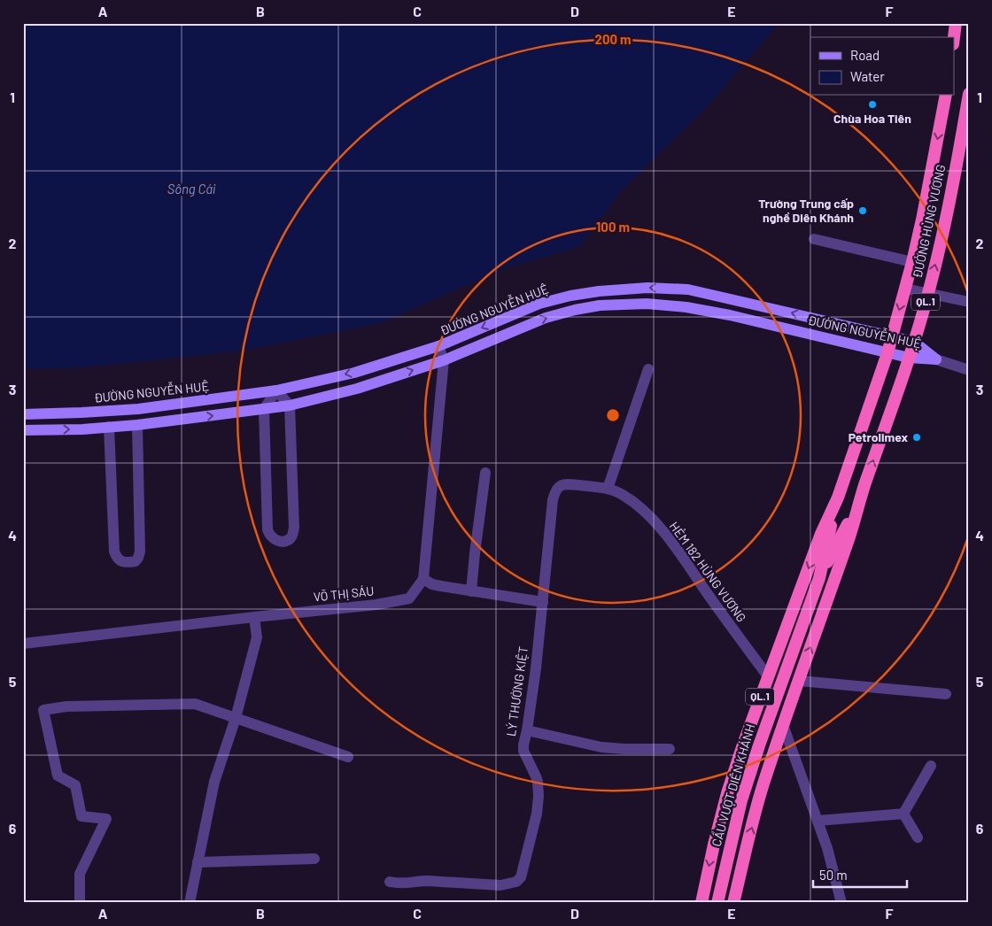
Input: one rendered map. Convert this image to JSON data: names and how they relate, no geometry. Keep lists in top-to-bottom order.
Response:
{
  "streets": {
    "highway": ["ĐƯỜNG HÙNG VƯƠNG", "QL.1", "CẦU VƯỢT DIÊN KHÁNH"],
    "main road": ["ĐƯỜNG NGUYỄN HUỆ"],
    "street": ["HẺM 182 HÙNG VƯƠNG", "VÕ THỊ SÁU", "LÝ THƯỜNG KIỆT"]
  },
  "crossings": [
    ["ĐƯỜNG HÙNG VƯƠNG", "QL.1"],
    ["ĐƯỜNG HÙNG VƯƠNG", "ĐƯỜNG NGUYỄN HUỆ"],
    ["ĐƯỜNG HÙNG VƯƠNG", "CẦU VƯỢT DIÊN KHÁNH"],
    ["QL.1", "HẺM 182 HÙNG VƯƠNG"],
    ["QL.1", "CẦU VƯỢT DIÊN KHÁNH"],
    ["HẺM 182 HÙNG VƯƠNG", "LÝ THƯỜNG KIỆT"]
  ],
  "water": ["Sông Cái"],
  "places": ["Chùa Hoa Tiên", "Trường Trung cấp nghề Diên Khánh", "Petrolimex"],
  "legend": ["Road", "Water"],
  "scale_bar": "50 m",
  "grid": {
    "columns": [
      "A",
      "B",
      "C",
      "D",
      "E",
      "F"
    ],
    "rows": [
      "1",
      "2",
      "3",
      "4",
      "5",
      "6"
    ]
  },
  "rings": ["200 m", "100 m"]
}
